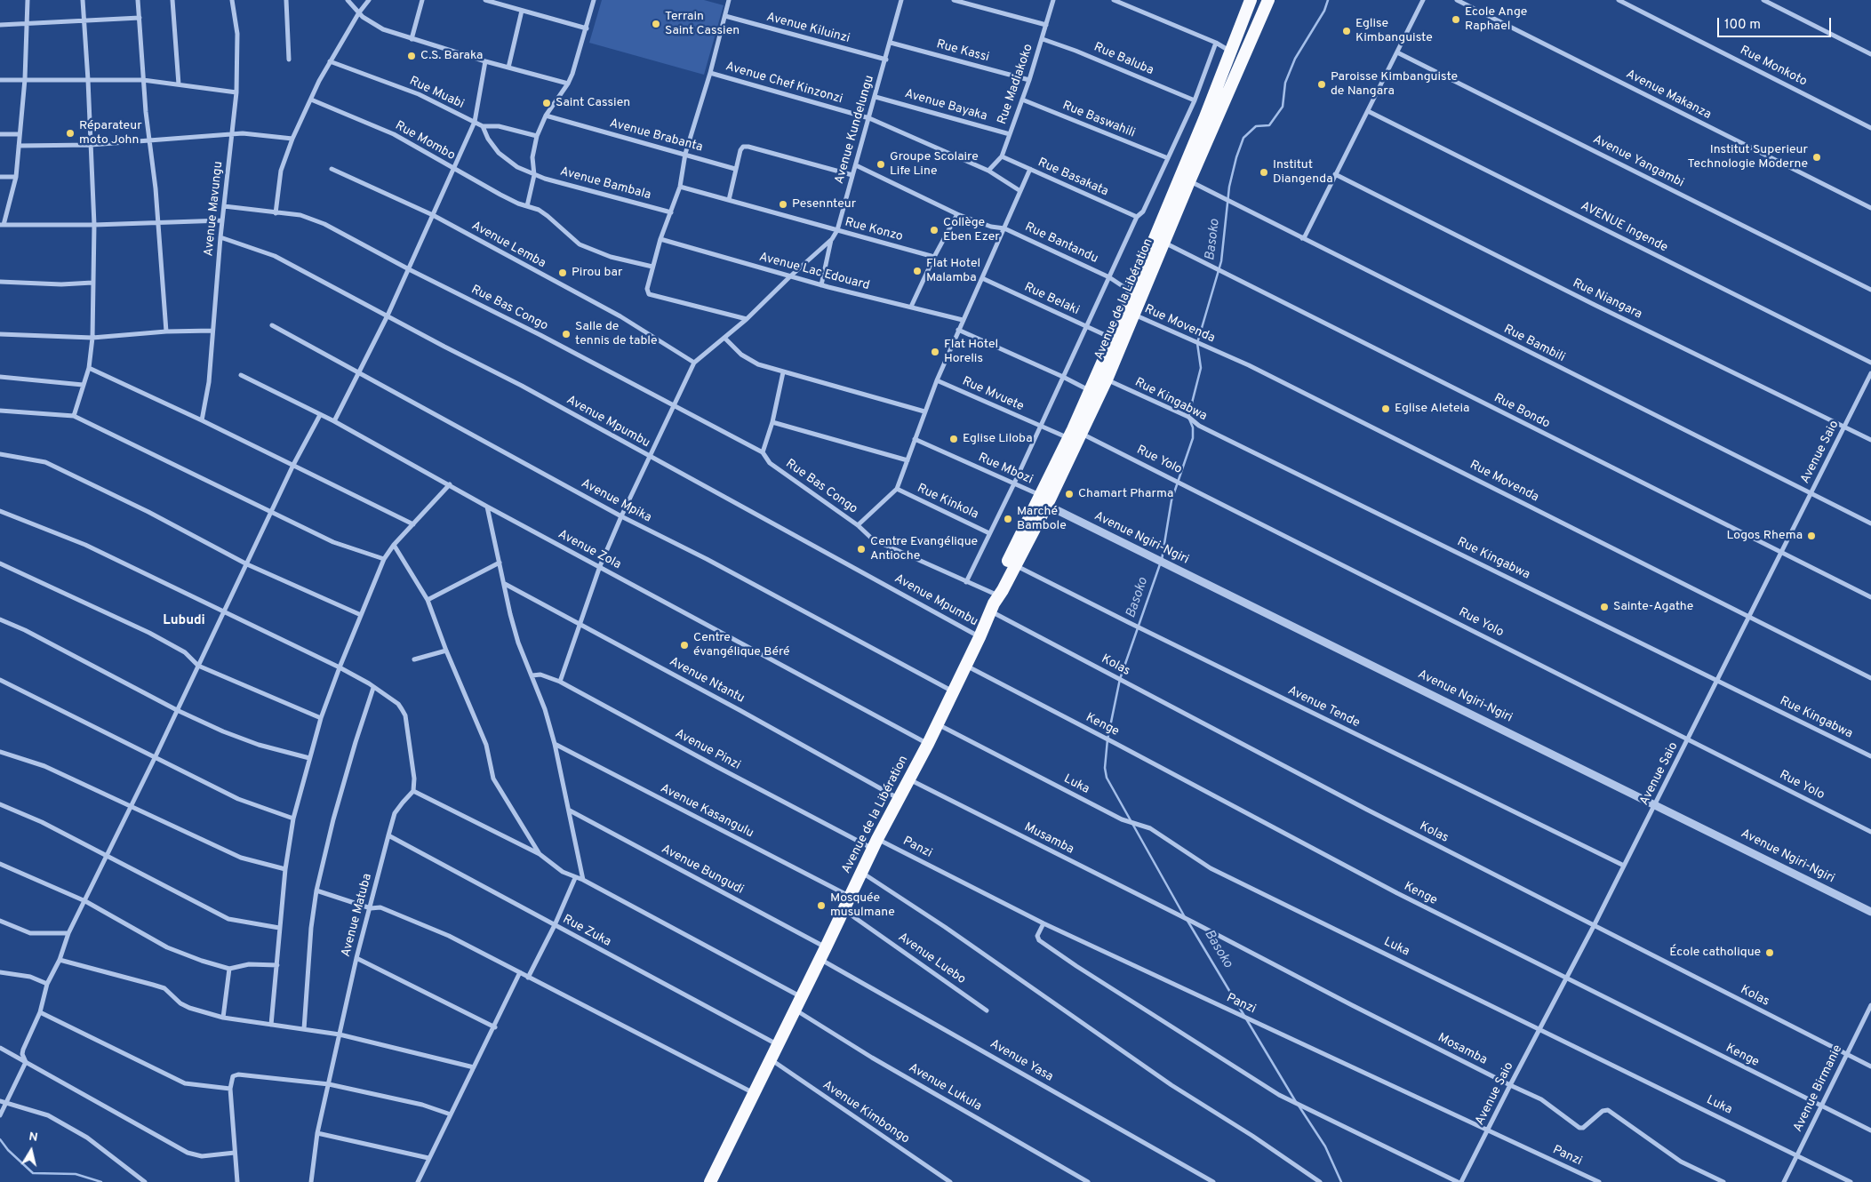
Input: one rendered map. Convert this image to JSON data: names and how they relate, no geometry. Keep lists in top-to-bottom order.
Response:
{
  "streets": {
    "highway": ["Avenue de la Libération"],
    "street": [
      "Avenue Kiluinzi",
      "Rue Kassi",
      "Rue Baluba",
      "Rue Monkoto",
      "Avenue Chef Kinzonzi",
      "Rue Madiakoko",
      "Rue Muabi",
      "Avenue Makanza",
      "Avenue Bayaka",
      "Rue Baswahili",
      "Avenue Kundelungu",
      "Avenue Brabanta",
      "Rue Mombo",
      "Avenue Yangambi",
      "Rue Basakata",
      "Avenue Bambala",
      "Avenue Mavungu",
      "AVENUE Ingende",
      "Rue Konzo",
      "Rue Bantandu",
      "Avenue Lemba",
      "Avenue Lac Edouard",
      "Rue Belaki",
      "Rue Niangara",
      "Rue Bas Congo",
      "Rue Movenda",
      "Rue Bambili",
      "Rue Mvuete",
      "Rue Kingabwa",
      "Rue Bondo",
      "Avenue Mpumbu",
      "Avenue Saio",
      "Rue Yolo",
      "Rue Mbozi",
      "Avenue Mpika",
      "Rue Kinkola",
      "Avenue Ngiri-Ngiri",
      "Avenue Zola",
      "Kolas",
      "Avenue Ntantu",
      "Avenue Tende",
      "Kenge",
      "Avenue Pinzi",
      "Luka",
      "Avenue Kasangulu",
      "Musamba",
      "Panzi",
      "Avenue Bungudi",
      "Avenue Matuba",
      "Rue Zuka",
      "Avenue Luebo",
      "Mosamba",
      "Avenue Yasa",
      "Avenue Lukula",
      "Avenue Birmanie",
      "Avenue Kimbongo"
    ]
  },
  "crossings": [
    ["Avenue Kiluinzi", "Avenue Kundelungu"],
    ["Rue Kassi", "Rue Madiakoko"],
    ["Rue Kassi", "Avenue Kundelungu"],
    ["Rue Baluba", "Rue Madiakoko"],
    ["Avenue Chef Kinzonzi", "Rue Madiakoko"],
    ["Avenue Chef Kinzonzi", "Avenue Kundelungu"],
    ["Rue Madiakoko", "Avenue Bayaka"],
    ["Rue Madiakoko", "Rue Baswahili"],
    ["Rue Madiakoko", "Rue Basakata"],
    ["Rue Muabi", "Avenue Bambala"],
    ["Avenue Bayaka", "Avenue Kundelungu"],
    ["Avenue Kundelungu", "Rue Konzo"],
    ["Avenue Kundelungu", "Rue Bantandu"],
    ["Avenue Kundelungu", "Avenue Lemba"],
    ["Avenue Kundelungu", "Avenue Lac Edouard"],
    ["Avenue Mavungu", "Rue Bas Congo"],
    ["Avenue Mavungu", "Avenue Mpumbu"],
    ["Rue Bantandu", "Avenue de la Libération"],
    ["Rue Belaki", "Avenue de la Libération"],
    ["Avenue de la Libération", "Rue Movenda"],
    ["Avenue de la Libération", "Rue Bambili"],
    ["Avenue de la Libération", "Rue Mvuete"],
    ["Avenue de la Libération", "Rue Kingabwa"],
    ["Avenue de la Libération", "Rue Bondo"],
    ["Avenue de la Libération", "Avenue Mpumbu"],
    ["Avenue de la Libération", "Rue Yolo"],
    ["Avenue de la Libération", "Rue Mbozi"],
    ["Avenue de la Libération", "Avenue Mpika"],
    ["Avenue de la Libération", "Avenue Ngiri-Ngiri"],
    ["Avenue de la Libération", "Avenue Zola"],
    ["Avenue de la Libération", "Kolas"],
    ["Avenue de la Libération", "Avenue Ntantu"],
    ["Avenue de la Libération", "Avenue Tende"],
    ["Avenue de la Libération", "Kenge"],
    ["Avenue de la Libération", "Avenue Pinzi"],
    ["Avenue de la Libération", "Luka"],
    ["Avenue de la Libération", "Avenue Kasangulu"],
    ["Avenue de la Libération", "Musamba"],
    ["Avenue de la Libération", "Panzi"],
    ["Avenue de la Libération", "Avenue Bungudi"],
    ["Avenue de la Libération", "Rue Zuka"],
    ["Avenue de la Libération", "Avenue Luebo"],
    ["Avenue de la Libération", "Avenue Yasa"],
    ["Avenue de la Libération", "Avenue Lukula"],
    ["Avenue de la Libération", "Avenue Kimbongo"],
    ["Rue Niangara", "Avenue Saio"],
    ["Rue Bas Congo", "Kolas"],
    ["Rue Movenda", "Avenue Saio"],
    ["Rue Bambili", "Avenue Saio"],
    ["Rue Kingabwa", "Avenue Saio"],
    ["Rue Bondo", "Avenue Saio"],
    ["Avenue Saio", "Rue Yolo"],
    ["Avenue Saio", "Avenue Ngiri-Ngiri"],
    ["Avenue Saio", "Kolas"],
    ["Avenue Saio", "Avenue Tende"],
    ["Avenue Saio", "Kenge"],
    ["Avenue Saio", "Luka"],
    ["Avenue Saio", "Panzi"],
    ["Avenue Saio", "Mosamba"],
    ["Rue Mbozi", "Avenue Ngiri-Ngiri"],
    ["Kolas", "Avenue Birmanie"],
    ["Kenge", "Avenue Birmanie"],
    ["Avenue Pinzi", "Panzi"],
    ["Luka", "Avenue Birmanie"],
    ["Musamba", "Mosamba"],
    ["Avenue Matuba", "Rue Zuka"]
  ],
  "districts": ["Lubudi"],
  "water": ["Basoko"],
  "places": [
    "Ecole Ange Raphael",
    "Terrain Saint Cassien",
    "Eglise Kimbanguiste",
    "C.S. Baraka",
    "Paroisse Kimbanguiste de Nangara",
    "Saint Cassien",
    "Réparateur moto John",
    "Institut Superieur Technologie Moderne",
    "Groupe Scolaire Life Line",
    "Institut Diangenda",
    "Pesennteur",
    "Collège Eben Ezer",
    "Flat Hotel Malamba",
    "Pirou bar",
    "Salle de tennis de table",
    "Flat Hotel Horelis",
    "Eglise Aleteia",
    "Eglise Liloba",
    "Chamart Pharma",
    "Marché Bambole",
    "Logos Rhema",
    "Centre Evangélique Antioche",
    "Sainte-Agathe",
    "Centre évangélique Béré",
    "Mosquée musulmane",
    "École catholique"
  ],
  "scale_bar": "100 m",
  "north": "top"
}
